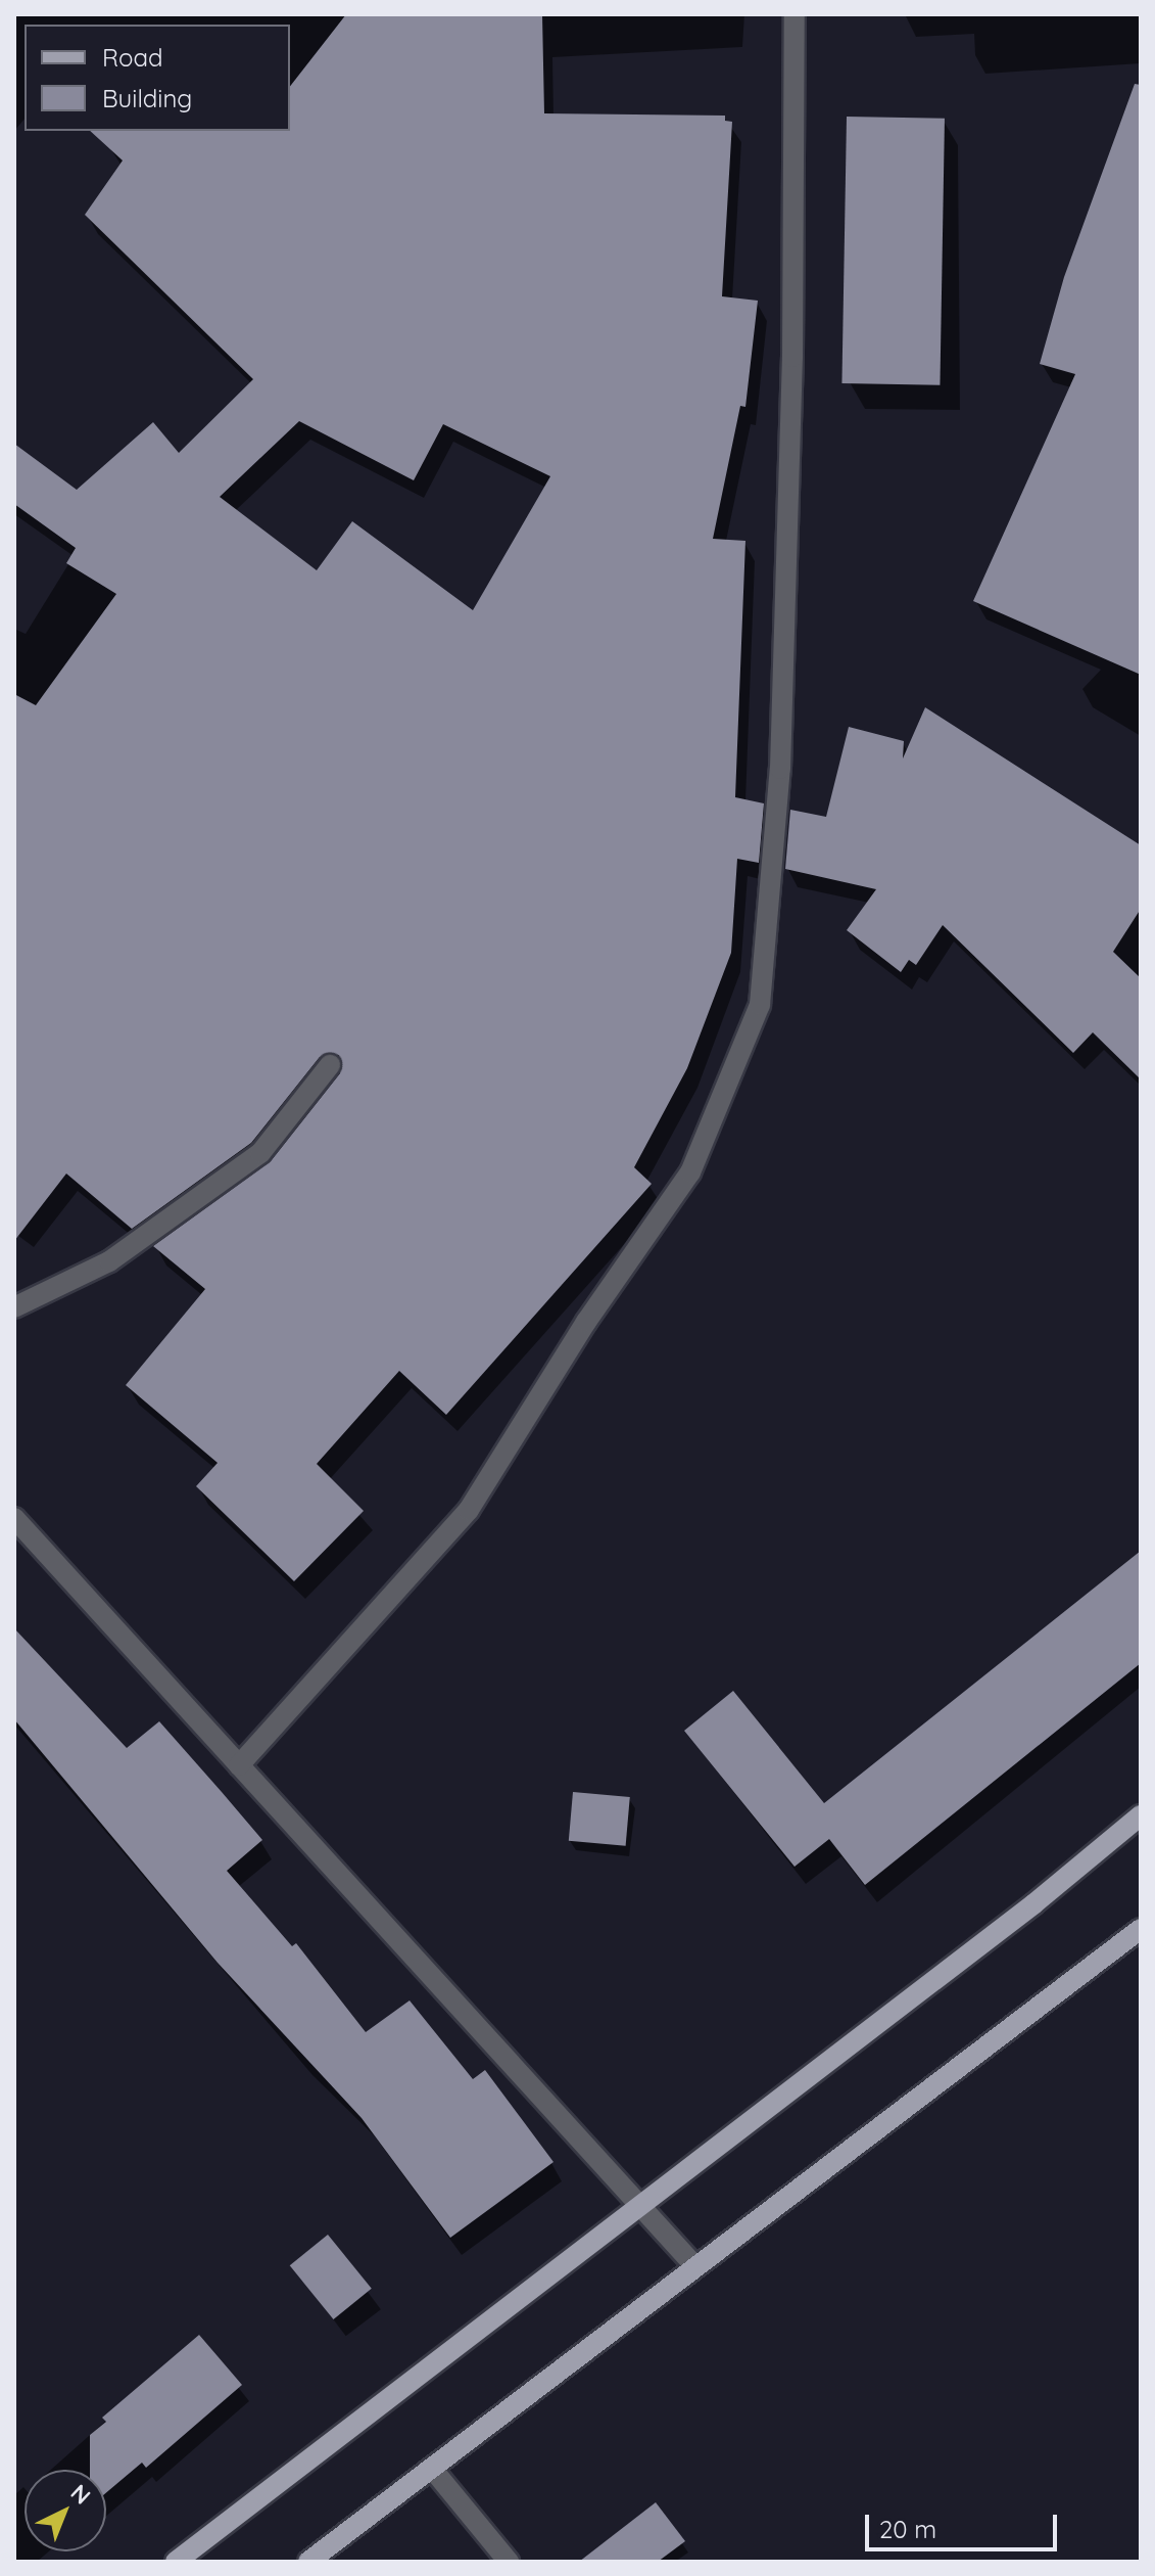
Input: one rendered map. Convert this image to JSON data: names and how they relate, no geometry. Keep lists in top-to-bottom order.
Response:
{
  "legend": ["Road", "Building"],
  "scale_bar": "20 m",
  "north": "top right"
}
